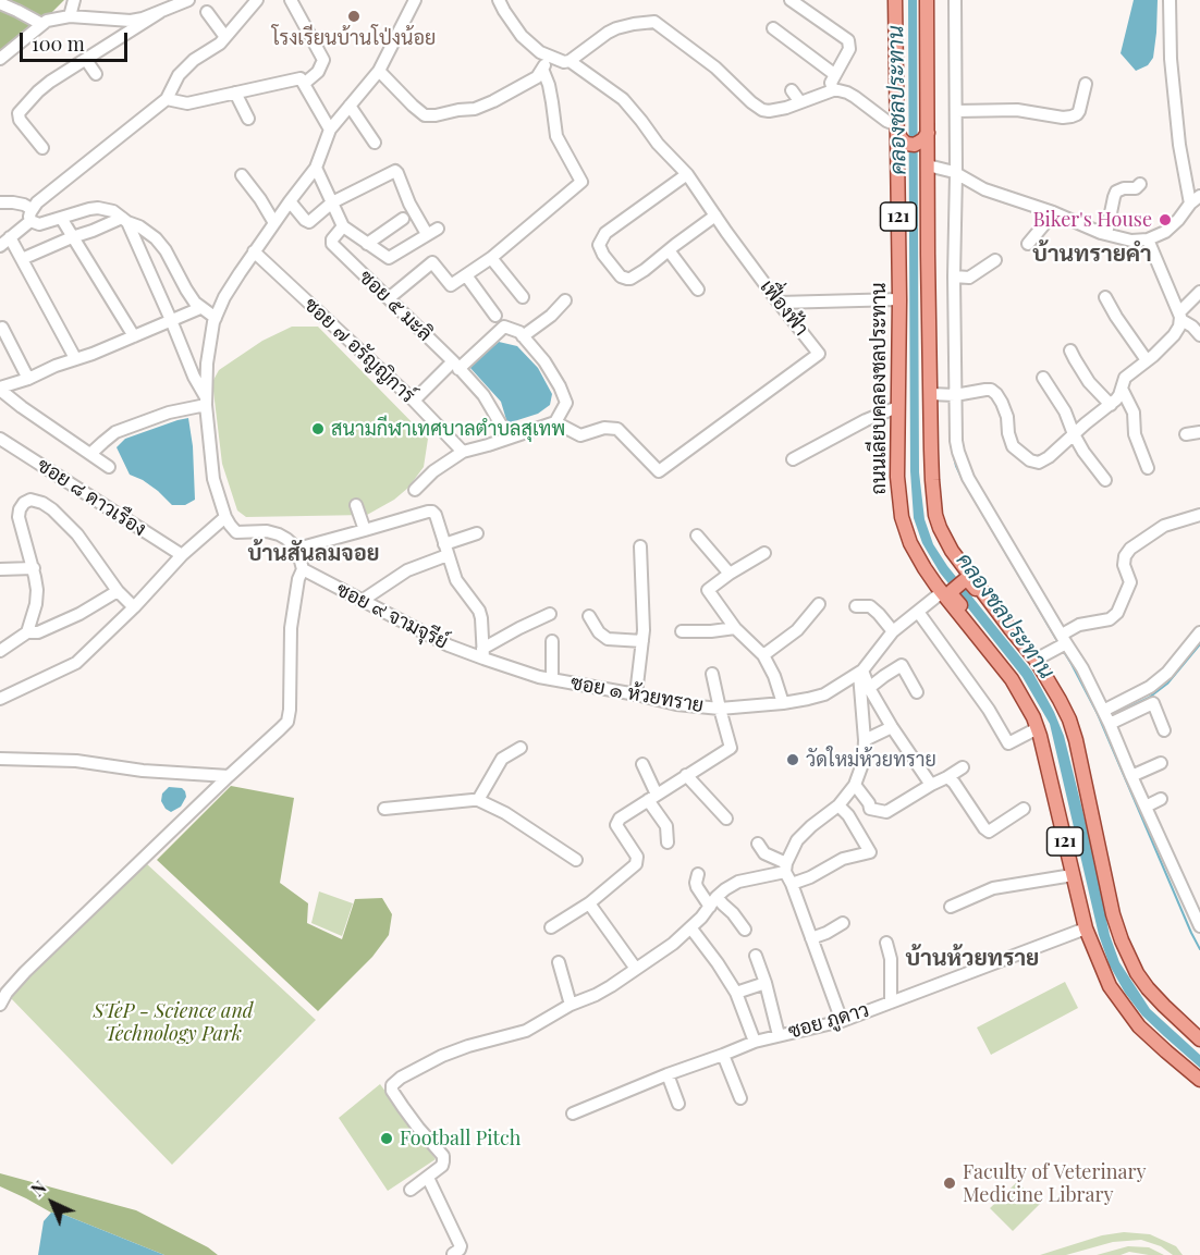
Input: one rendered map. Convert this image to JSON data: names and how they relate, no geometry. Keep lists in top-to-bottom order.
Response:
{
  "streets": {
    "main road": ["121", "ถนนเลียบคลองชลประทาน"],
    "street": [
      "ซอย ๕ มะลิ",
      "เฟื่องฟ้า",
      "ซอย ๗ อรัญญิการ์",
      "ซอย ๘ ดาวเรือง",
      "ซอย ๙ จามจุรีย์",
      "ซอย ๑ ห้วยทราย",
      "ซอย ภูดาว"
    ]
  },
  "crossings": [
    ["ถนนเลียบคลองชลประทาน", "ซอย ๑ ห้วยทราย"],
    ["ถนนเลียบคลองชลประทาน", "ซอย ภูดาว"],
    ["ซอย ๙ จามจุรีย์", "ซอย ๑ ห้วยทราย"]
  ],
  "districts": ["บ้านทรายคำ", "บ้านสันลมจอย", "บ้านห้วยทราย"],
  "water": ["คลองชลประทาน"],
  "parks": ["STeP - Science and Technology Park"],
  "places": [
    "โรงเรียนบ้านโป่งน้อย",
    "Biker's House",
    "สนามกีฬาเทศบาลตำบลสุเทพ",
    "วัดใหม่ห้วยทราย",
    "Football Pitch",
    "Faculty of Veterinary Medicine Library"
  ],
  "scale_bar": "100 m",
  "north": "top left"
}
